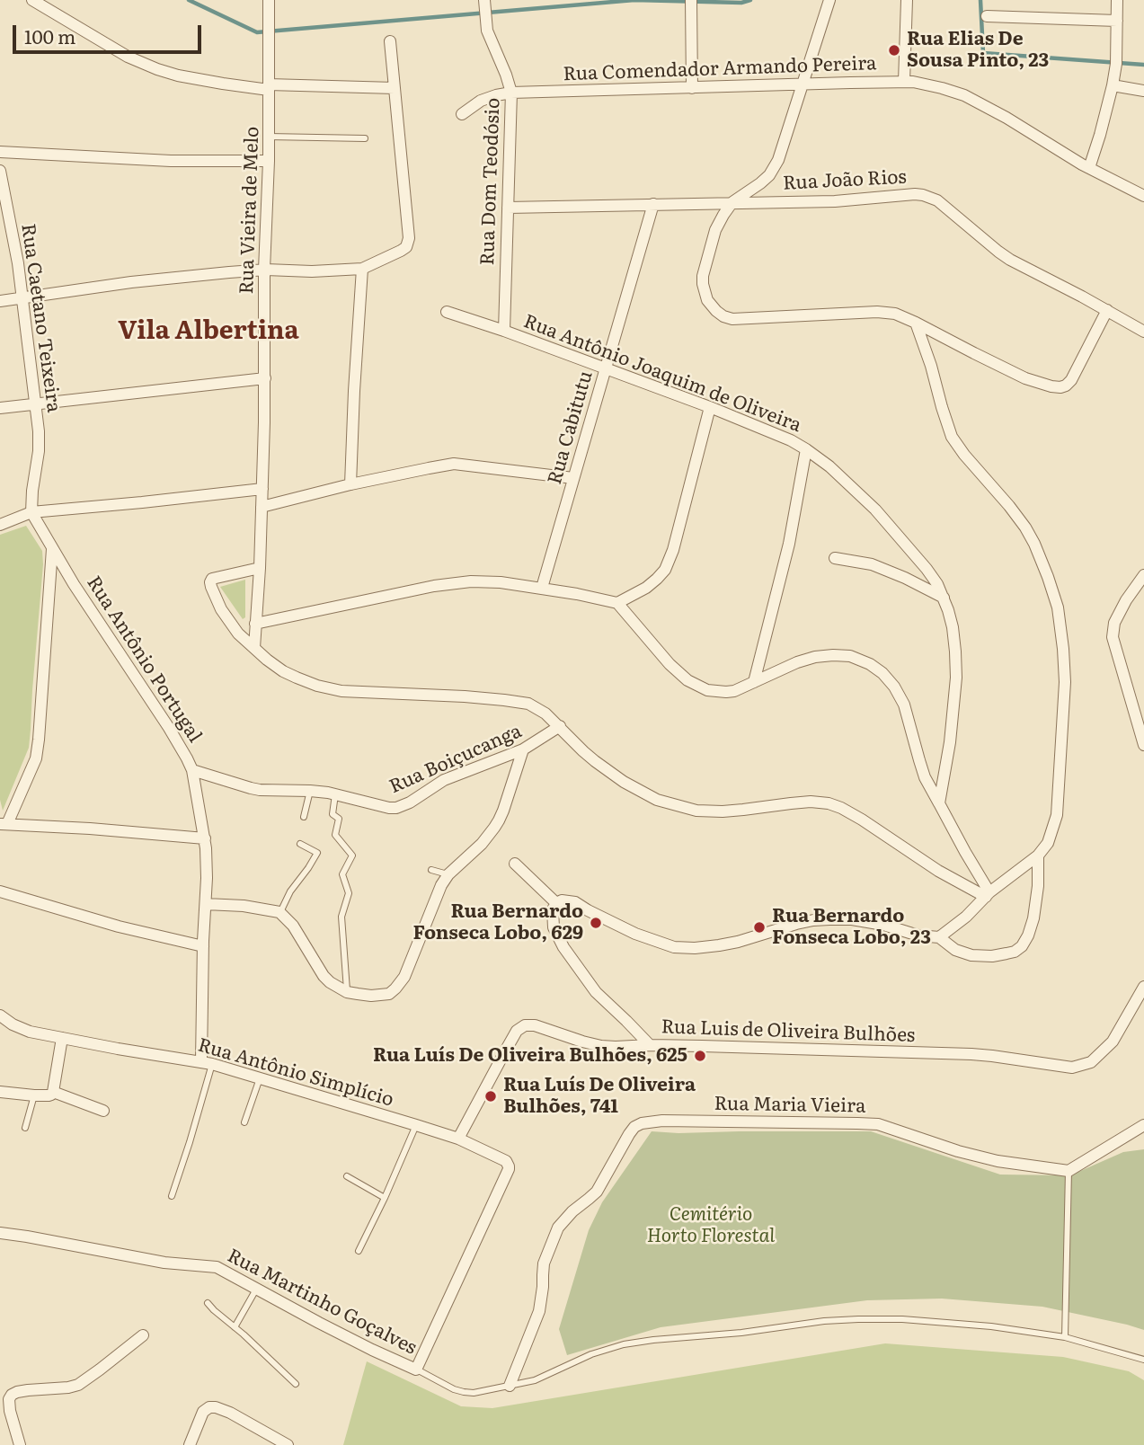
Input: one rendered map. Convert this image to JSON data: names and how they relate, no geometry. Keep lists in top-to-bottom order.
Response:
{
  "streets": {
    "street": [
      "Rua Comendador Armando Pereira",
      "Rua João Rios",
      "Rua Dom Teodósio",
      "Rua Vieira de Melo",
      "Rua Caetano Teixeira",
      "Rua Antônio Joaquim de Oliveira",
      "Rua Cabitutu",
      "Rua Antônio Portugal",
      "Rua Boiçucanga",
      "Rua Luis de Oliveira Bulhões",
      "Rua Antônio Simplício",
      "Rua Maria Vieira",
      "Rua Martinho Goçalves"
    ]
  },
  "crossings": [
    ["Rua Comendador Armando Pereira", "Rua Dom Teodósio"],
    ["Rua João Rios", "Rua Dom Teodósio"],
    ["Rua João Rios", "Rua Cabitutu"],
    ["Rua Dom Teodósio", "Rua Antônio Joaquim de Oliveira"],
    ["Rua Caetano Teixeira", "Rua Antônio Portugal"],
    ["Rua Antônio Joaquim de Oliveira", "Rua Cabitutu"],
    ["Rua Antônio Portugal", "Rua Boiçucanga"],
    ["Rua Antônio Portugal", "Rua Antônio Simplício"],
    ["Rua Luis de Oliveira Bulhões", "Rua Antônio Simplício"],
    ["Rua Antônio Simplício", "Rua Martinho Goçalves"],
    ["Rua Maria Vieira", "Rua Martinho Goçalves"]
  ],
  "districts": ["Vila Albertina"],
  "parks": ["Cemitério Horto Florestal"],
  "places": [
    "Rua Elias De Sousa Pinto, 23",
    "Rua Bernardo Fonseca Lobo, 629",
    "Rua Bernardo Fonseca Lobo, 23",
    "Rua Luís De Oliveira Bulhões, 625",
    "Rua Luís De Oliveira Bulhões, 741"
  ],
  "scale_bar": "100 m"
}
